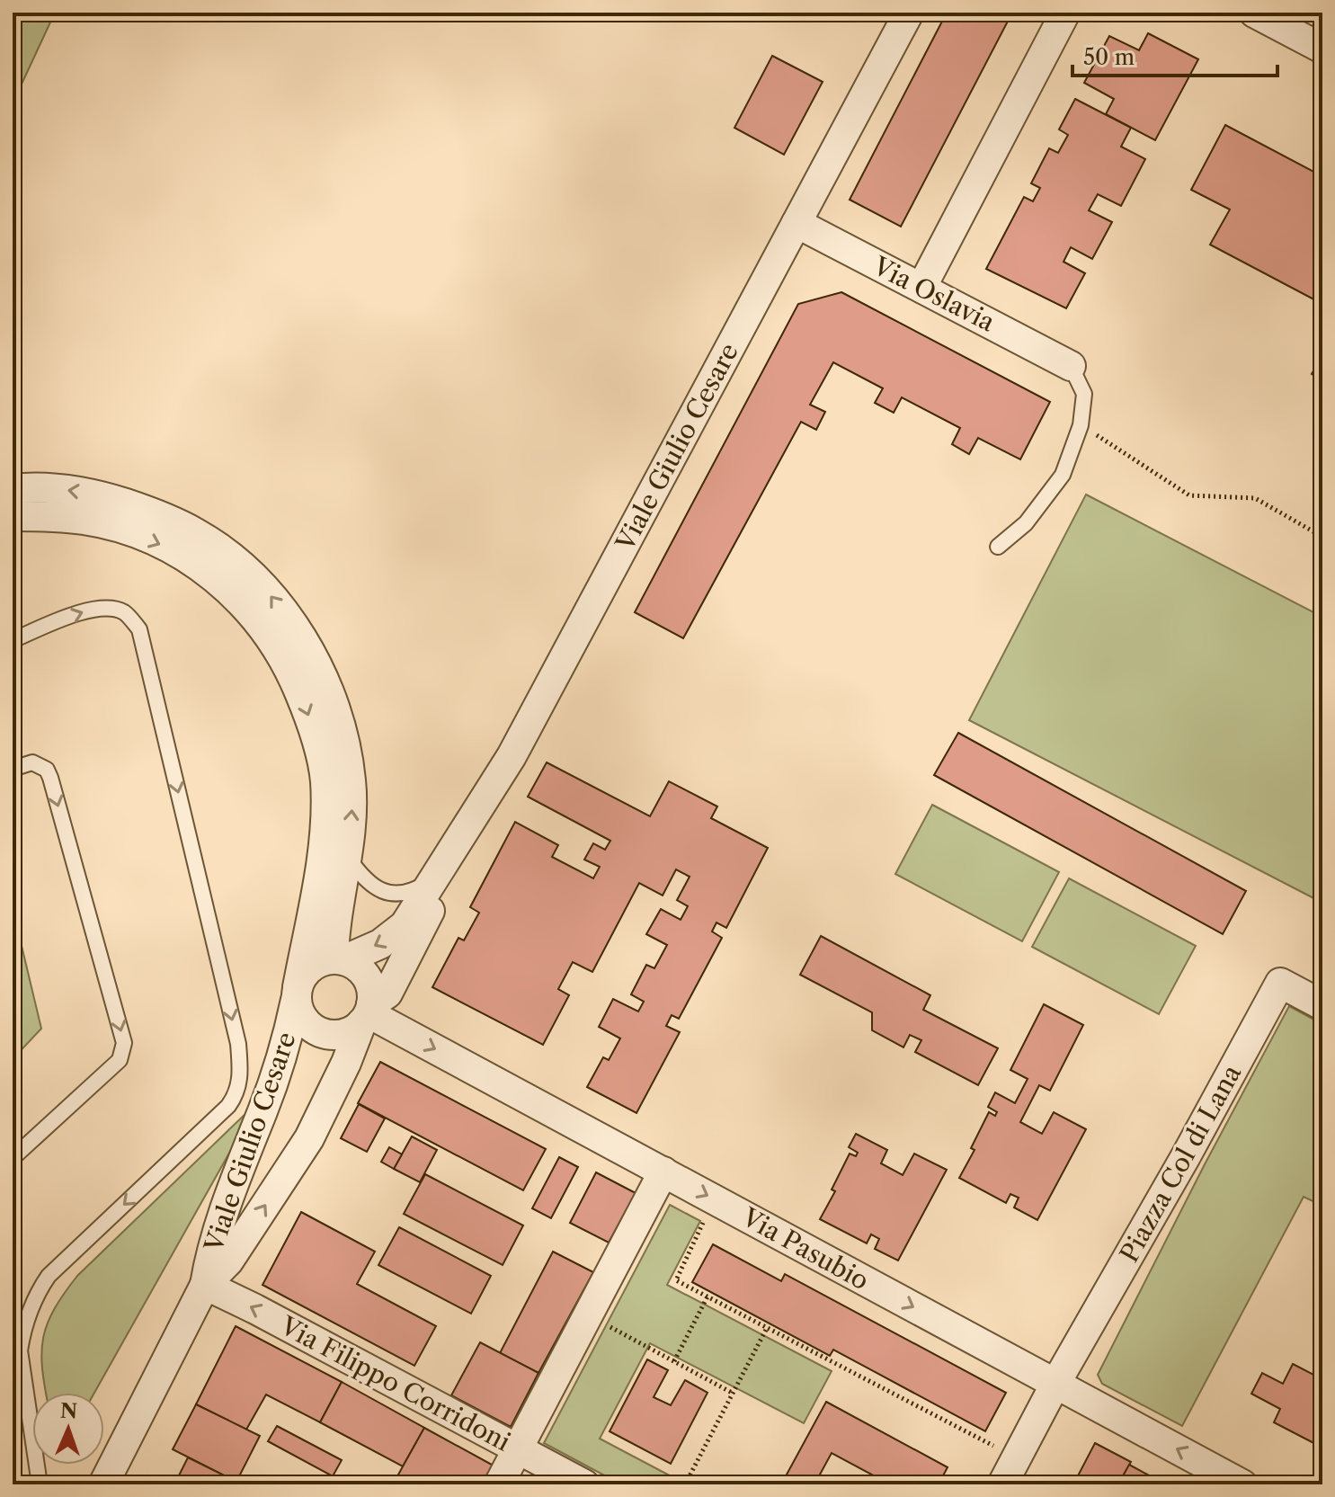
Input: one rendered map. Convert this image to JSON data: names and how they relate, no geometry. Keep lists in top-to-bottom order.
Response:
{
  "streets": {
    "street": [
      "Via Oslavia",
      "Viale Giulio Cesare",
      "Piazza Col di Lana",
      "Via Pasubio",
      "Via Filippo Corridoni"
    ]
  },
  "crossings": [
    ["Via Oslavia", "Viale Giulio Cesare"],
    ["Viale Giulio Cesare", "Via Pasubio"],
    ["Viale Giulio Cesare", "Via Filippo Corridoni"],
    ["Piazza Col di Lana", "Via Pasubio"]
  ],
  "one_way": ["Via Filippo Corridoni"],
  "scale_bar": "50 m",
  "north": "top"
}
